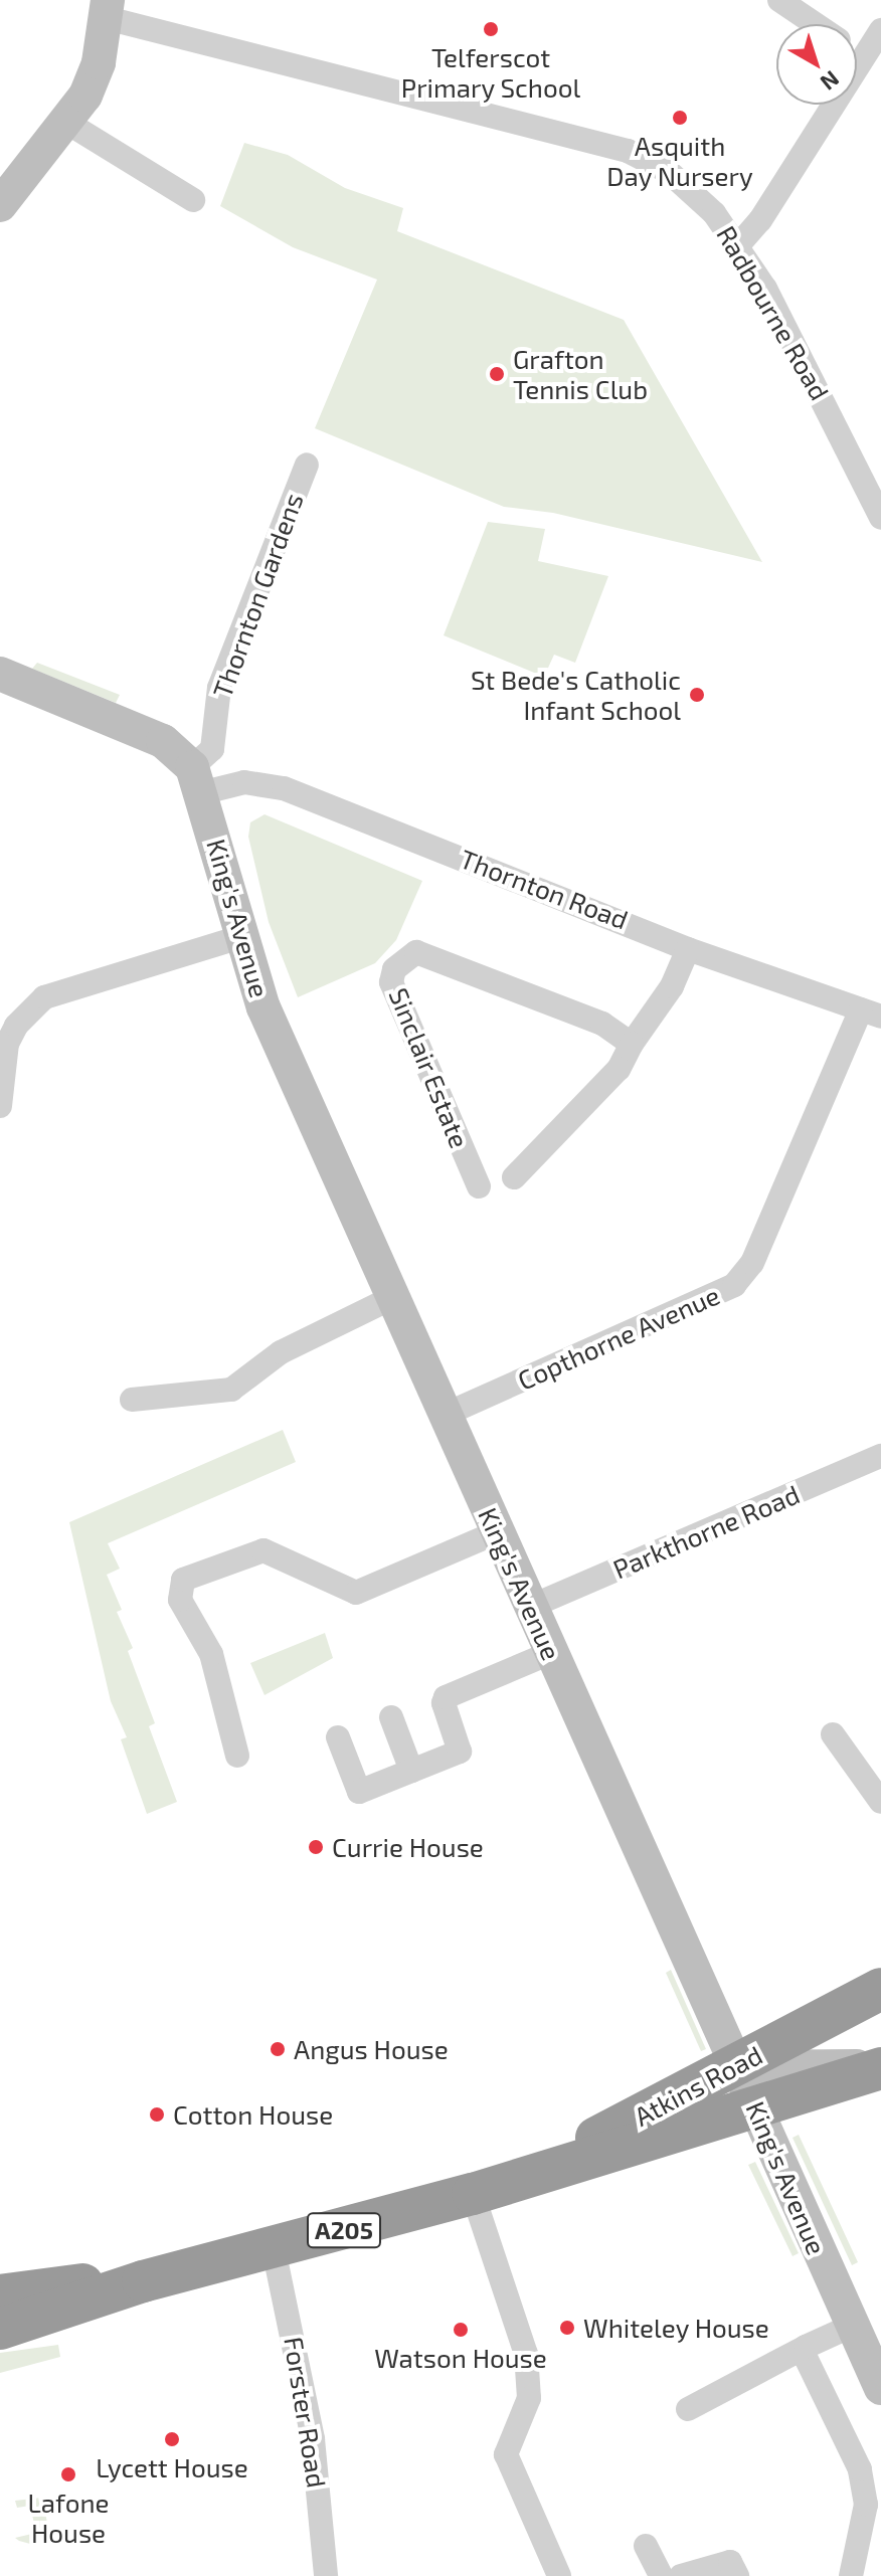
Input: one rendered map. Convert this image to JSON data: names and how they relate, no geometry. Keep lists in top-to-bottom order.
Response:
{
  "streets": {
    "highway": ["Atkins Road", "A205"],
    "main road": ["King's Avenue"],
    "street": [
      "Radbourne Road",
      "Thornton Gardens",
      "Thornton Road",
      "Sinclair Estate",
      "Copthorne Avenue",
      "Parkthorne Road",
      "Forster Road"
    ]
  },
  "crossings": [
    ["Thornton Gardens", "Thornton Road"],
    ["Thornton Gardens", "King's Avenue"],
    ["Thornton Road", "King's Avenue"],
    ["Thornton Road", "Copthorne Avenue"],
    ["King's Avenue", "Copthorne Avenue"],
    ["King's Avenue", "Parkthorne Road"],
    ["King's Avenue", "Atkins Road"],
    ["King's Avenue", "A205"],
    ["Atkins Road", "A205"],
    ["Atkins Road", "Forster Road"]
  ],
  "places": [
    "Telferscot Primary School",
    "Asquith Day Nursery",
    "Grafton Tennis Club",
    "St Bede's Catholic Infant School",
    "Currie House",
    "Angus House",
    "Cotton House",
    "Whiteley House",
    "Watson House",
    "Lycett House",
    "Lafone House"
  ],
  "north": "bottom right"
}
